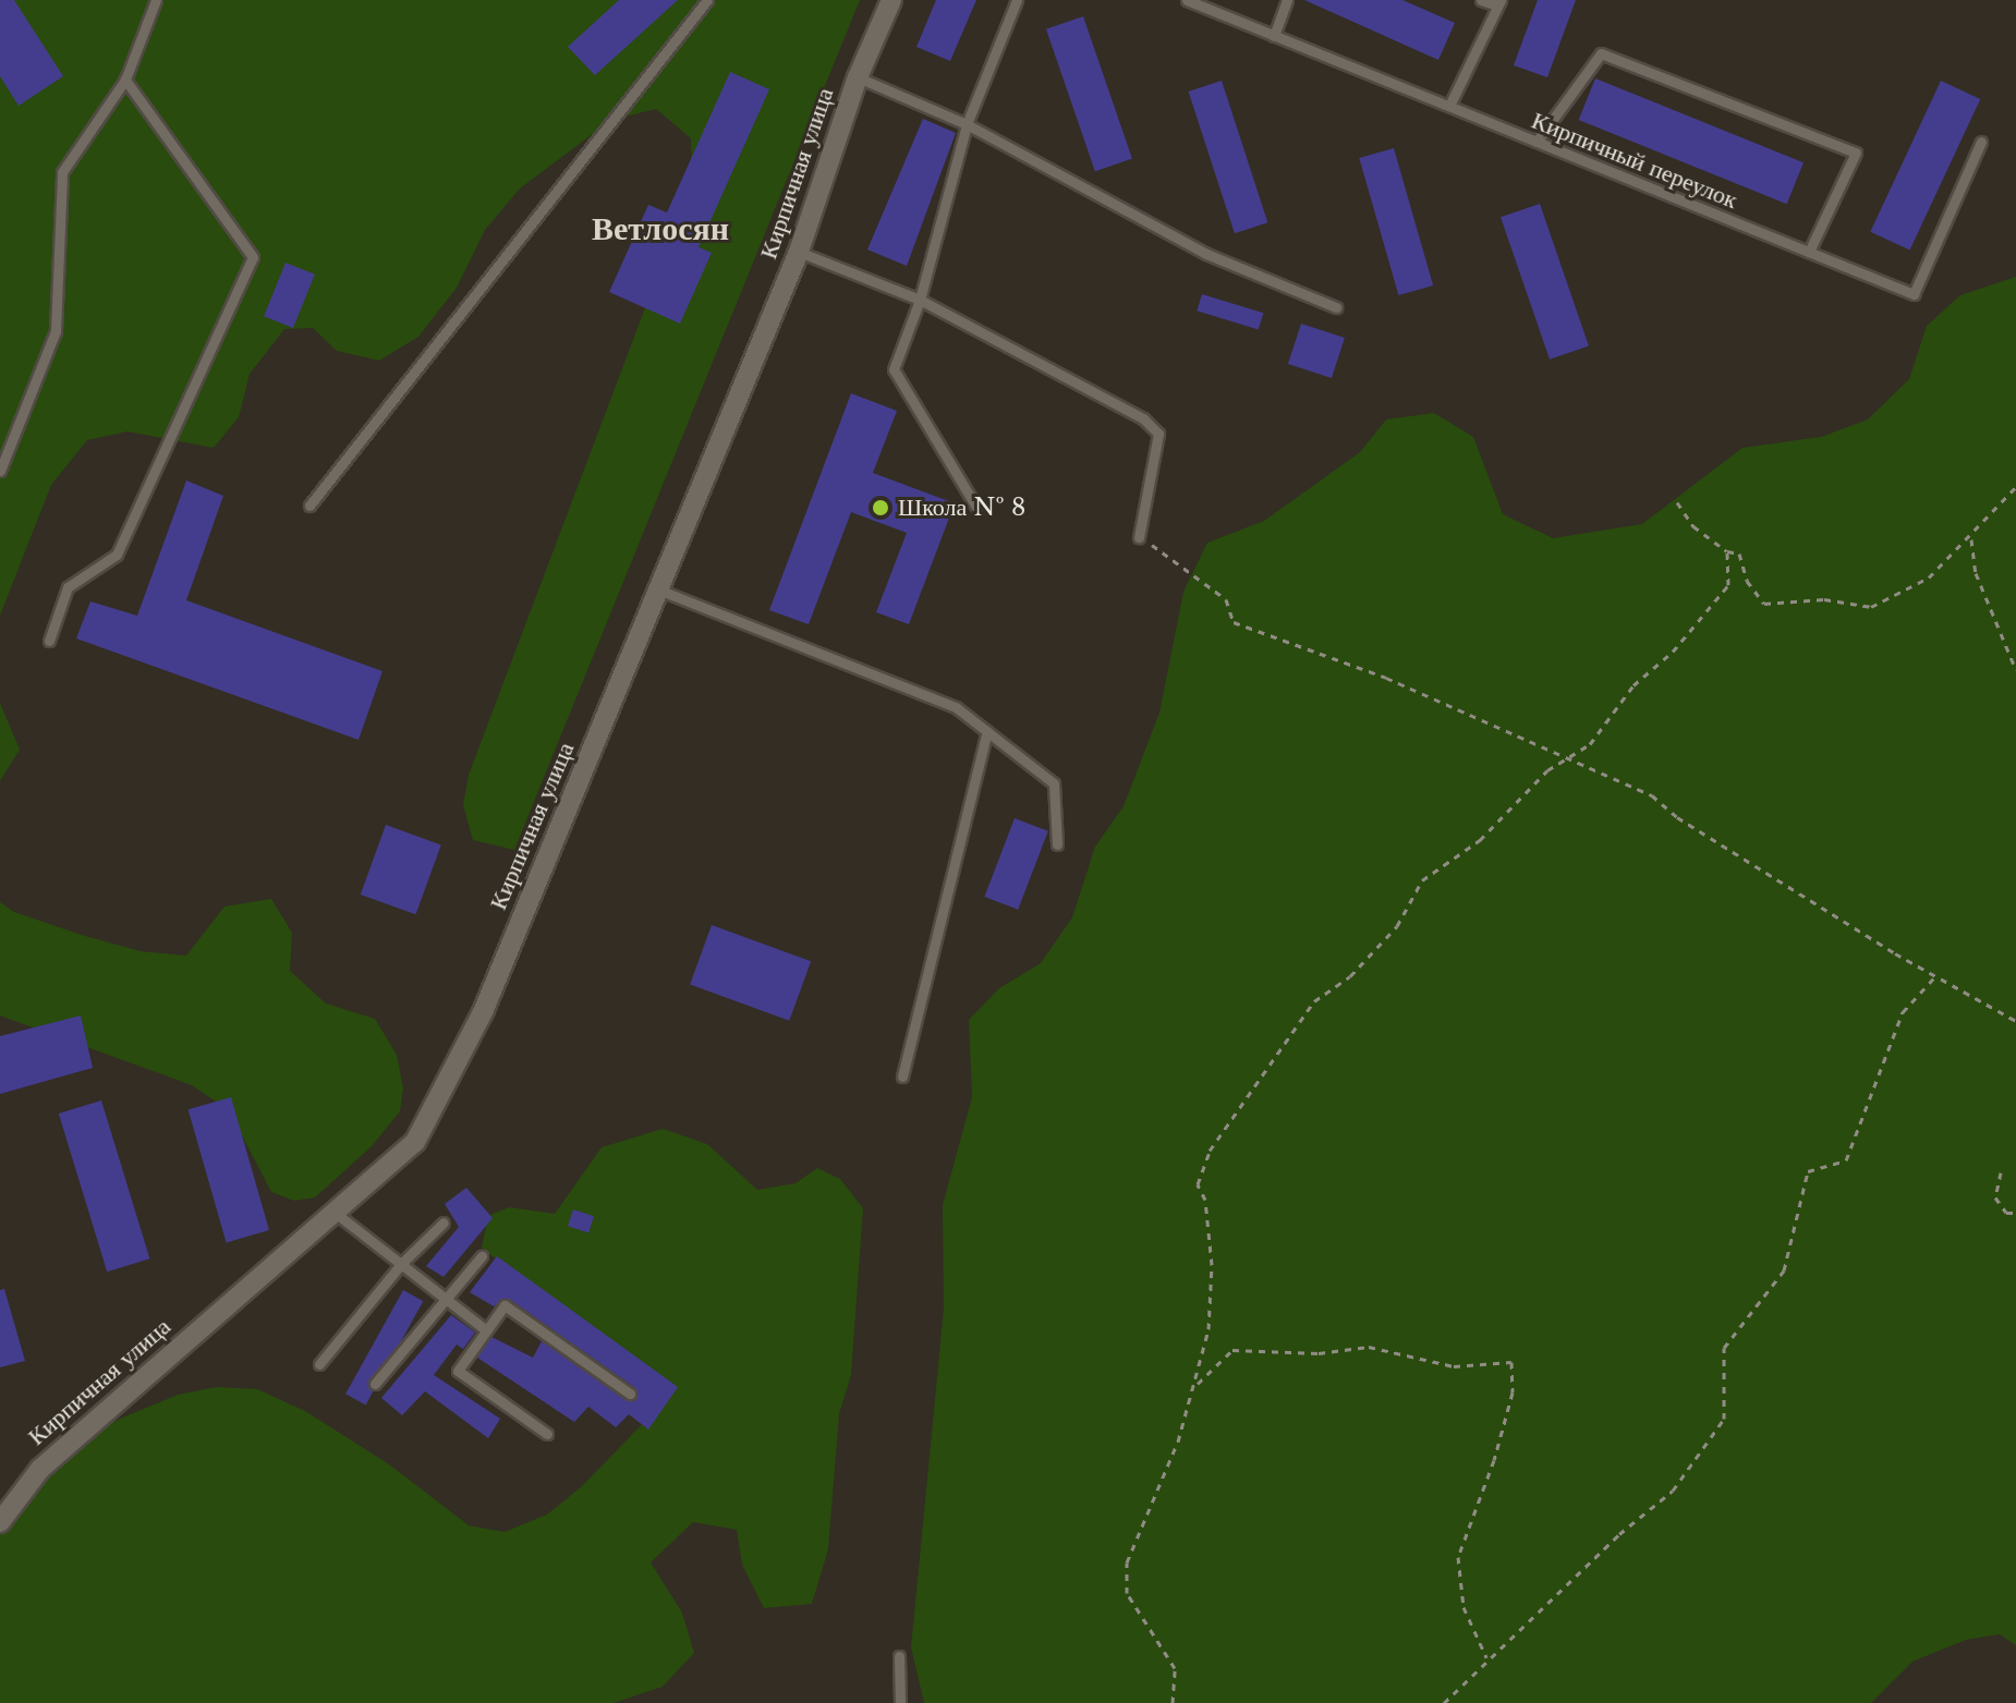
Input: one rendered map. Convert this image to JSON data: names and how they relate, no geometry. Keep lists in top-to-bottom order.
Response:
{
  "streets": {
    "street": ["Кирпичная улица"],
    "lane": ["Кирпичный переулок"]
  },
  "districts": ["Ветлосян"],
  "places": ["Школа № 8"]
}
